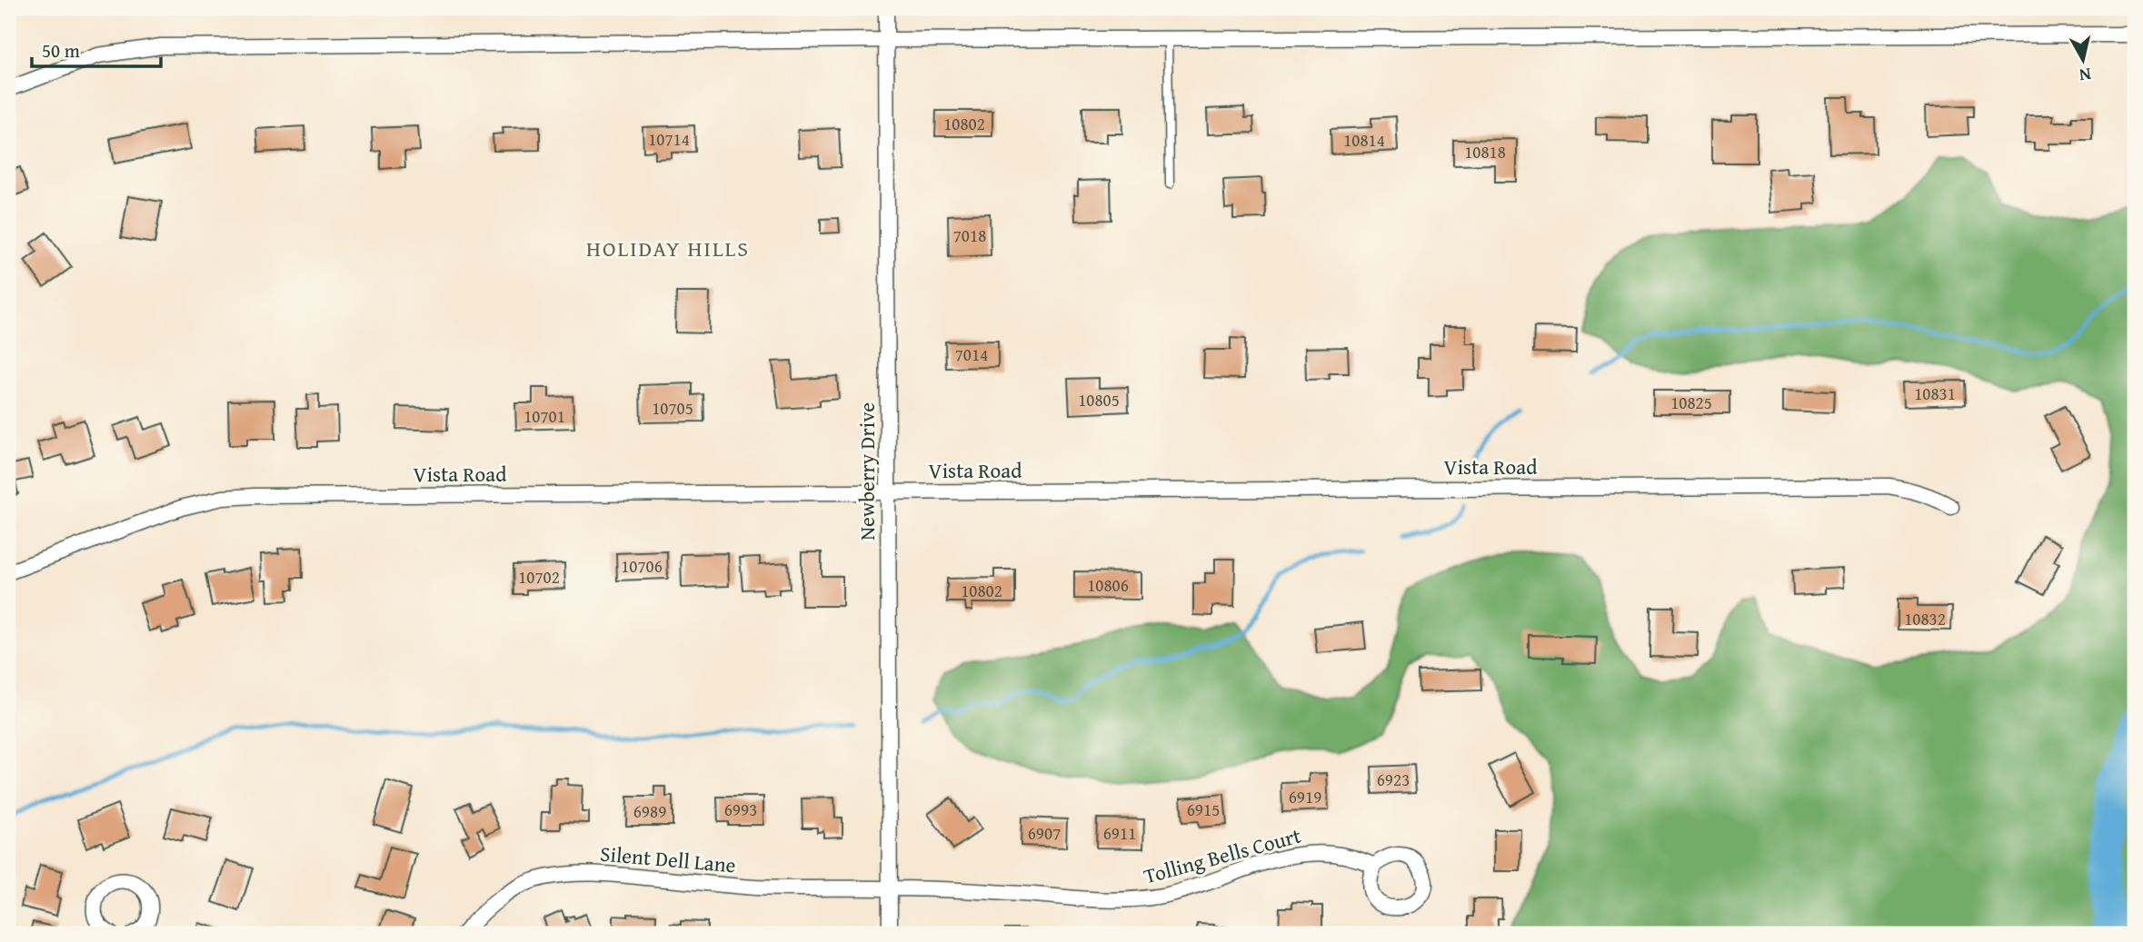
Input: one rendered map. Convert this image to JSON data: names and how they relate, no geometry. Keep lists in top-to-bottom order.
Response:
{
  "streets": {
    "street": [
      "Vista Road",
      "Newberry Drive",
      "Tolling Bells Court",
      "Silent Dell Lane"
    ]
  },
  "crossings": [
    ["Vista Road", "Newberry Drive"],
    ["Newberry Drive", "Tolling Bells Court"],
    ["Newberry Drive", "Silent Dell Lane"],
    ["Tolling Bells Court", "Silent Dell Lane"]
  ],
  "districts": ["HOLIDAY HILLS"],
  "house_numbers": [
    "10802",
    "10714",
    "10814",
    "10818",
    "7018",
    "7014",
    "10831",
    "10805",
    "10825",
    "10705",
    "10701",
    "10706",
    "10702",
    "10806",
    "10802",
    "10832",
    "6923",
    "6919",
    "6993",
    "6915",
    "6989",
    "6907",
    "6911"
  ],
  "scale_bar": "50 m",
  "north": "bottom"
}
